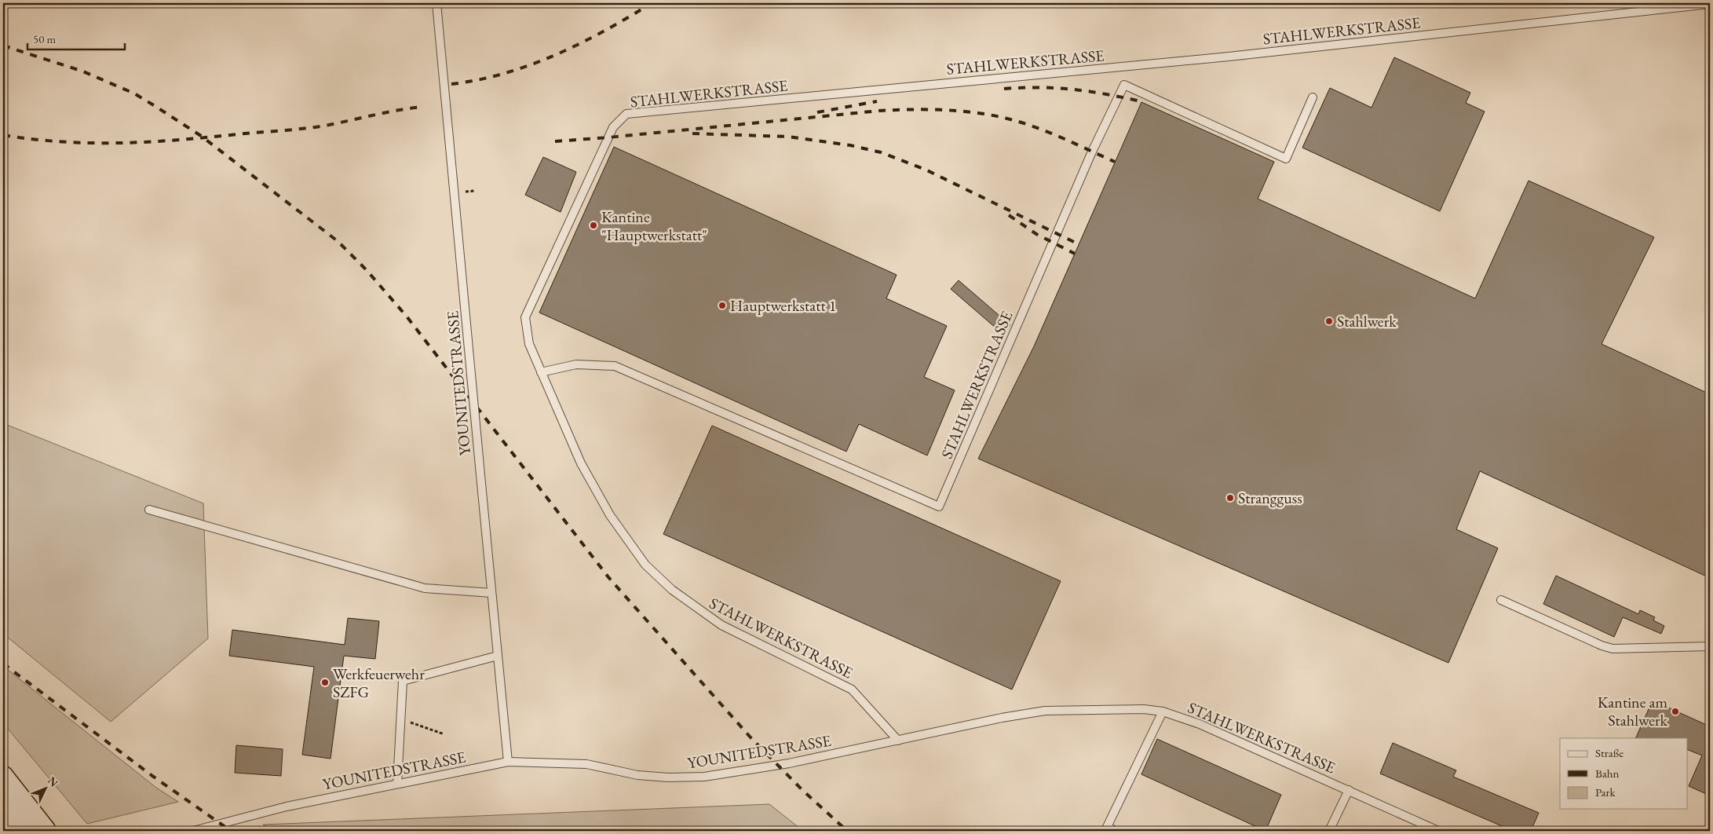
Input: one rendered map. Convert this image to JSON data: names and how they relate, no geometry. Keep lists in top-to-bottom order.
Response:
{
  "streets": {
    "lane": ["STAHLWERKSTRASSE", "YOUNITEDSTRASSE"]
  },
  "crossings": [
    ["STAHLWERKSTRASSE", "YOUNITEDSTRASSE"]
  ],
  "places": [
    "Kantine \"Hauptwerkstatt\"",
    "Hauptwerkstatt 1",
    "Stahlwerk",
    "Strangguss",
    "Werkfeuerwehr SZFG",
    "Kantine am Stahlwerk"
  ],
  "legend": ["Straße", "Bahn", "Park"],
  "scale_bar": "50 m",
  "north": "top right"
}
